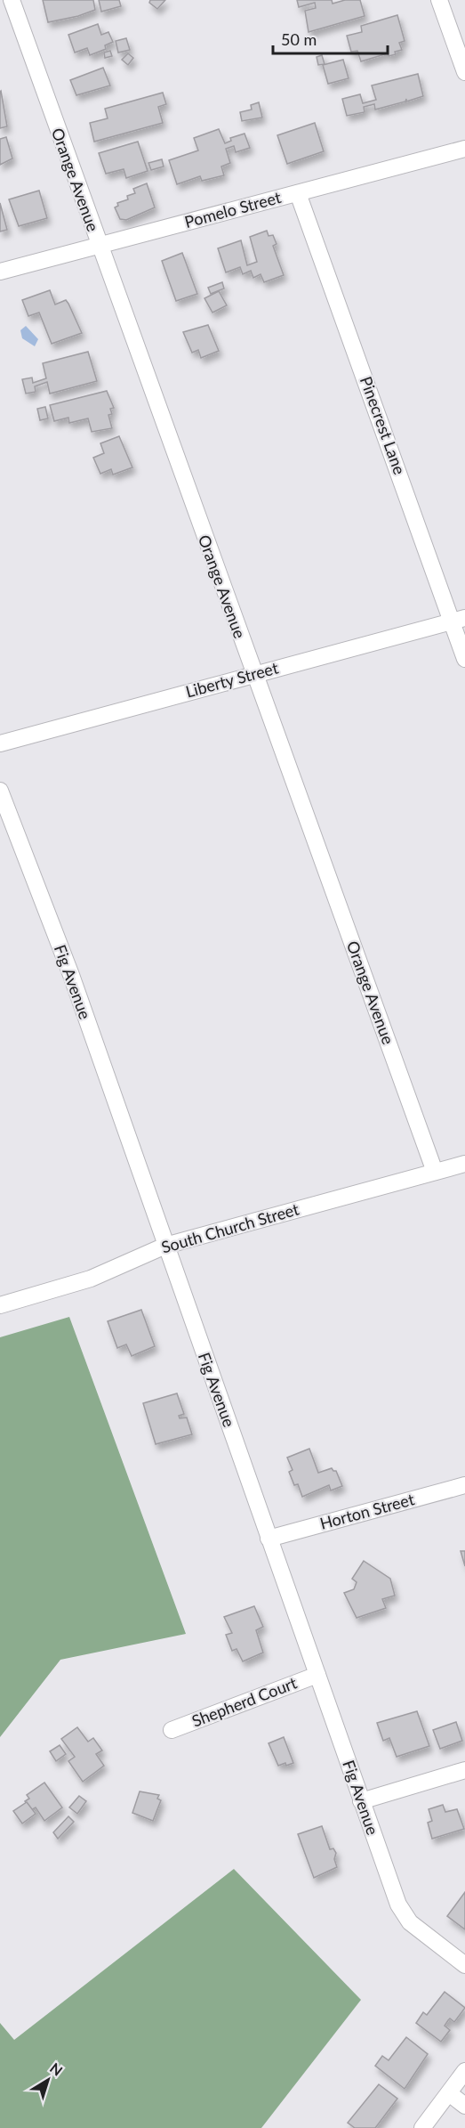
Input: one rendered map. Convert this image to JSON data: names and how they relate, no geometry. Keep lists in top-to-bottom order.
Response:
{
  "streets": {
    "street": [
      "Orange Avenue",
      "Pomelo Street",
      "Pinecrest Lane",
      "Liberty Street",
      "Fig Avenue",
      "South Church Street",
      "Horton Street",
      "Shepherd Court"
    ]
  },
  "crossings": [
    ["Orange Avenue", "Pomelo Street"],
    ["Orange Avenue", "Liberty Street"],
    ["Orange Avenue", "South Church Street"],
    ["Pomelo Street", "Pinecrest Lane"],
    ["Pinecrest Lane", "Liberty Street"],
    ["Fig Avenue", "South Church Street"],
    ["Fig Avenue", "Horton Street"],
    ["Fig Avenue", "Shepherd Court"]
  ],
  "scale_bar": "50 m",
  "north": "top right"
}
